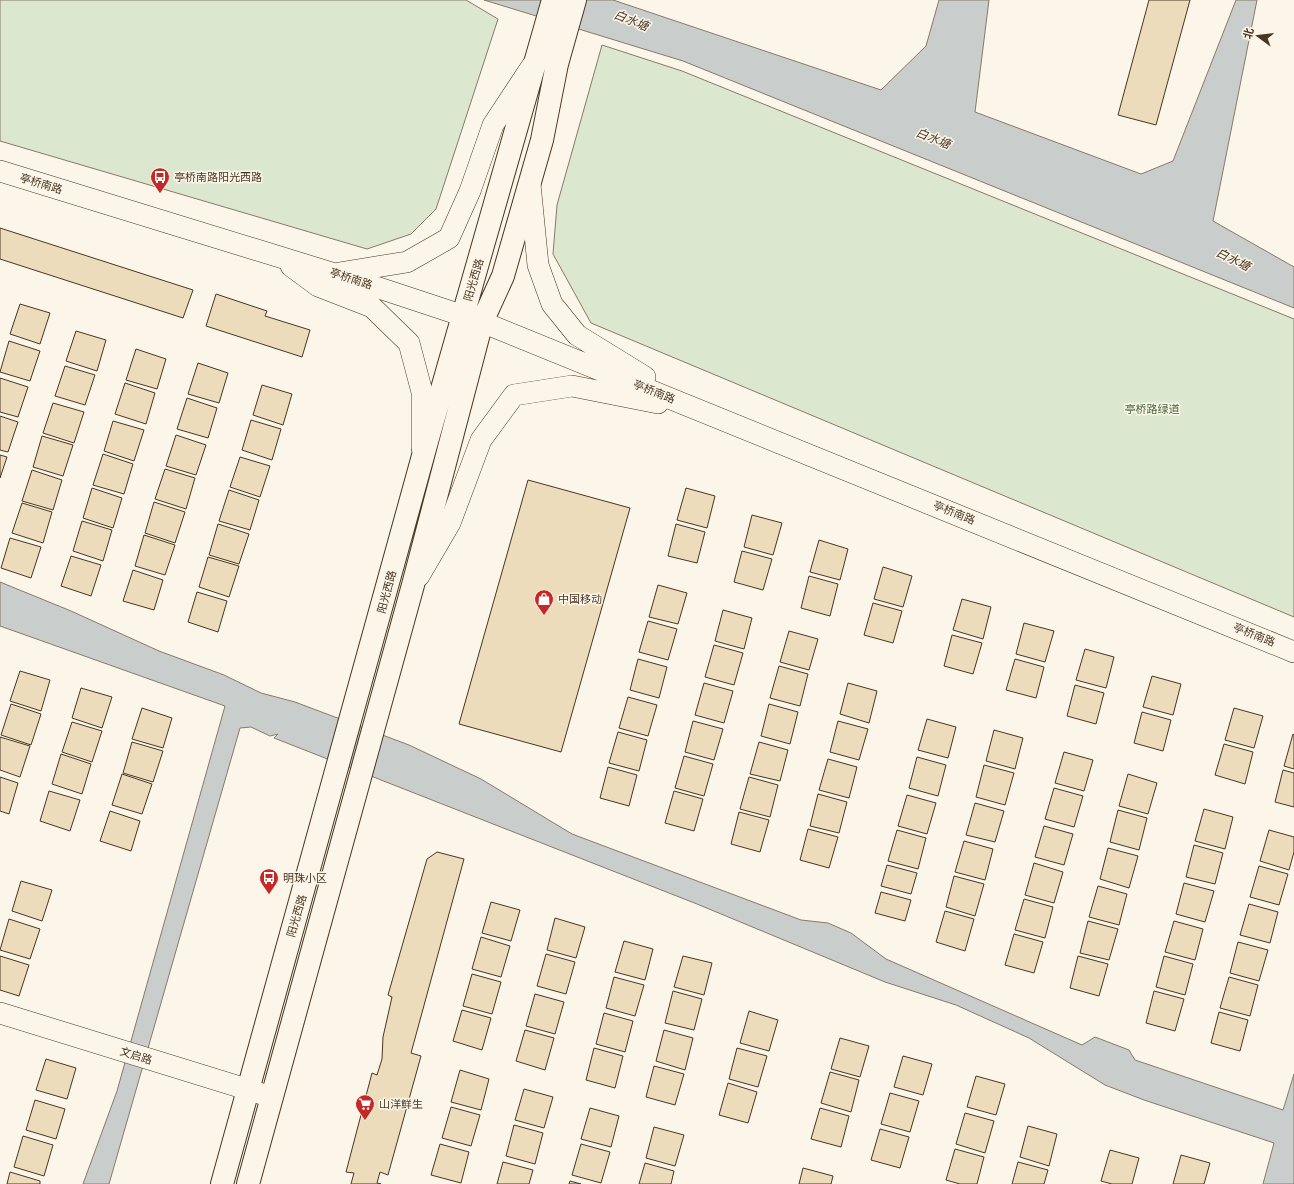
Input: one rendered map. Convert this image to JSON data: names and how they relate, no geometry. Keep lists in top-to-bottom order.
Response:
{
  "streets": {
    "main road": ["阳光西路"],
    "street": ["亭桥南路", "文启路"]
  },
  "crossings": [
    ["亭桥南路", "阳光西路"],
    ["阳光西路", "文启路"]
  ],
  "water": ["白水塘"],
  "parks": ["亭桥路绿道"],
  "places": {
    "bus stop": ["亭桥南路阳光西路", "明珠小区"],
    "shop": ["中国移动"],
    "supermarket": ["山洋鲜生"]
  },
  "north": "left"
}
